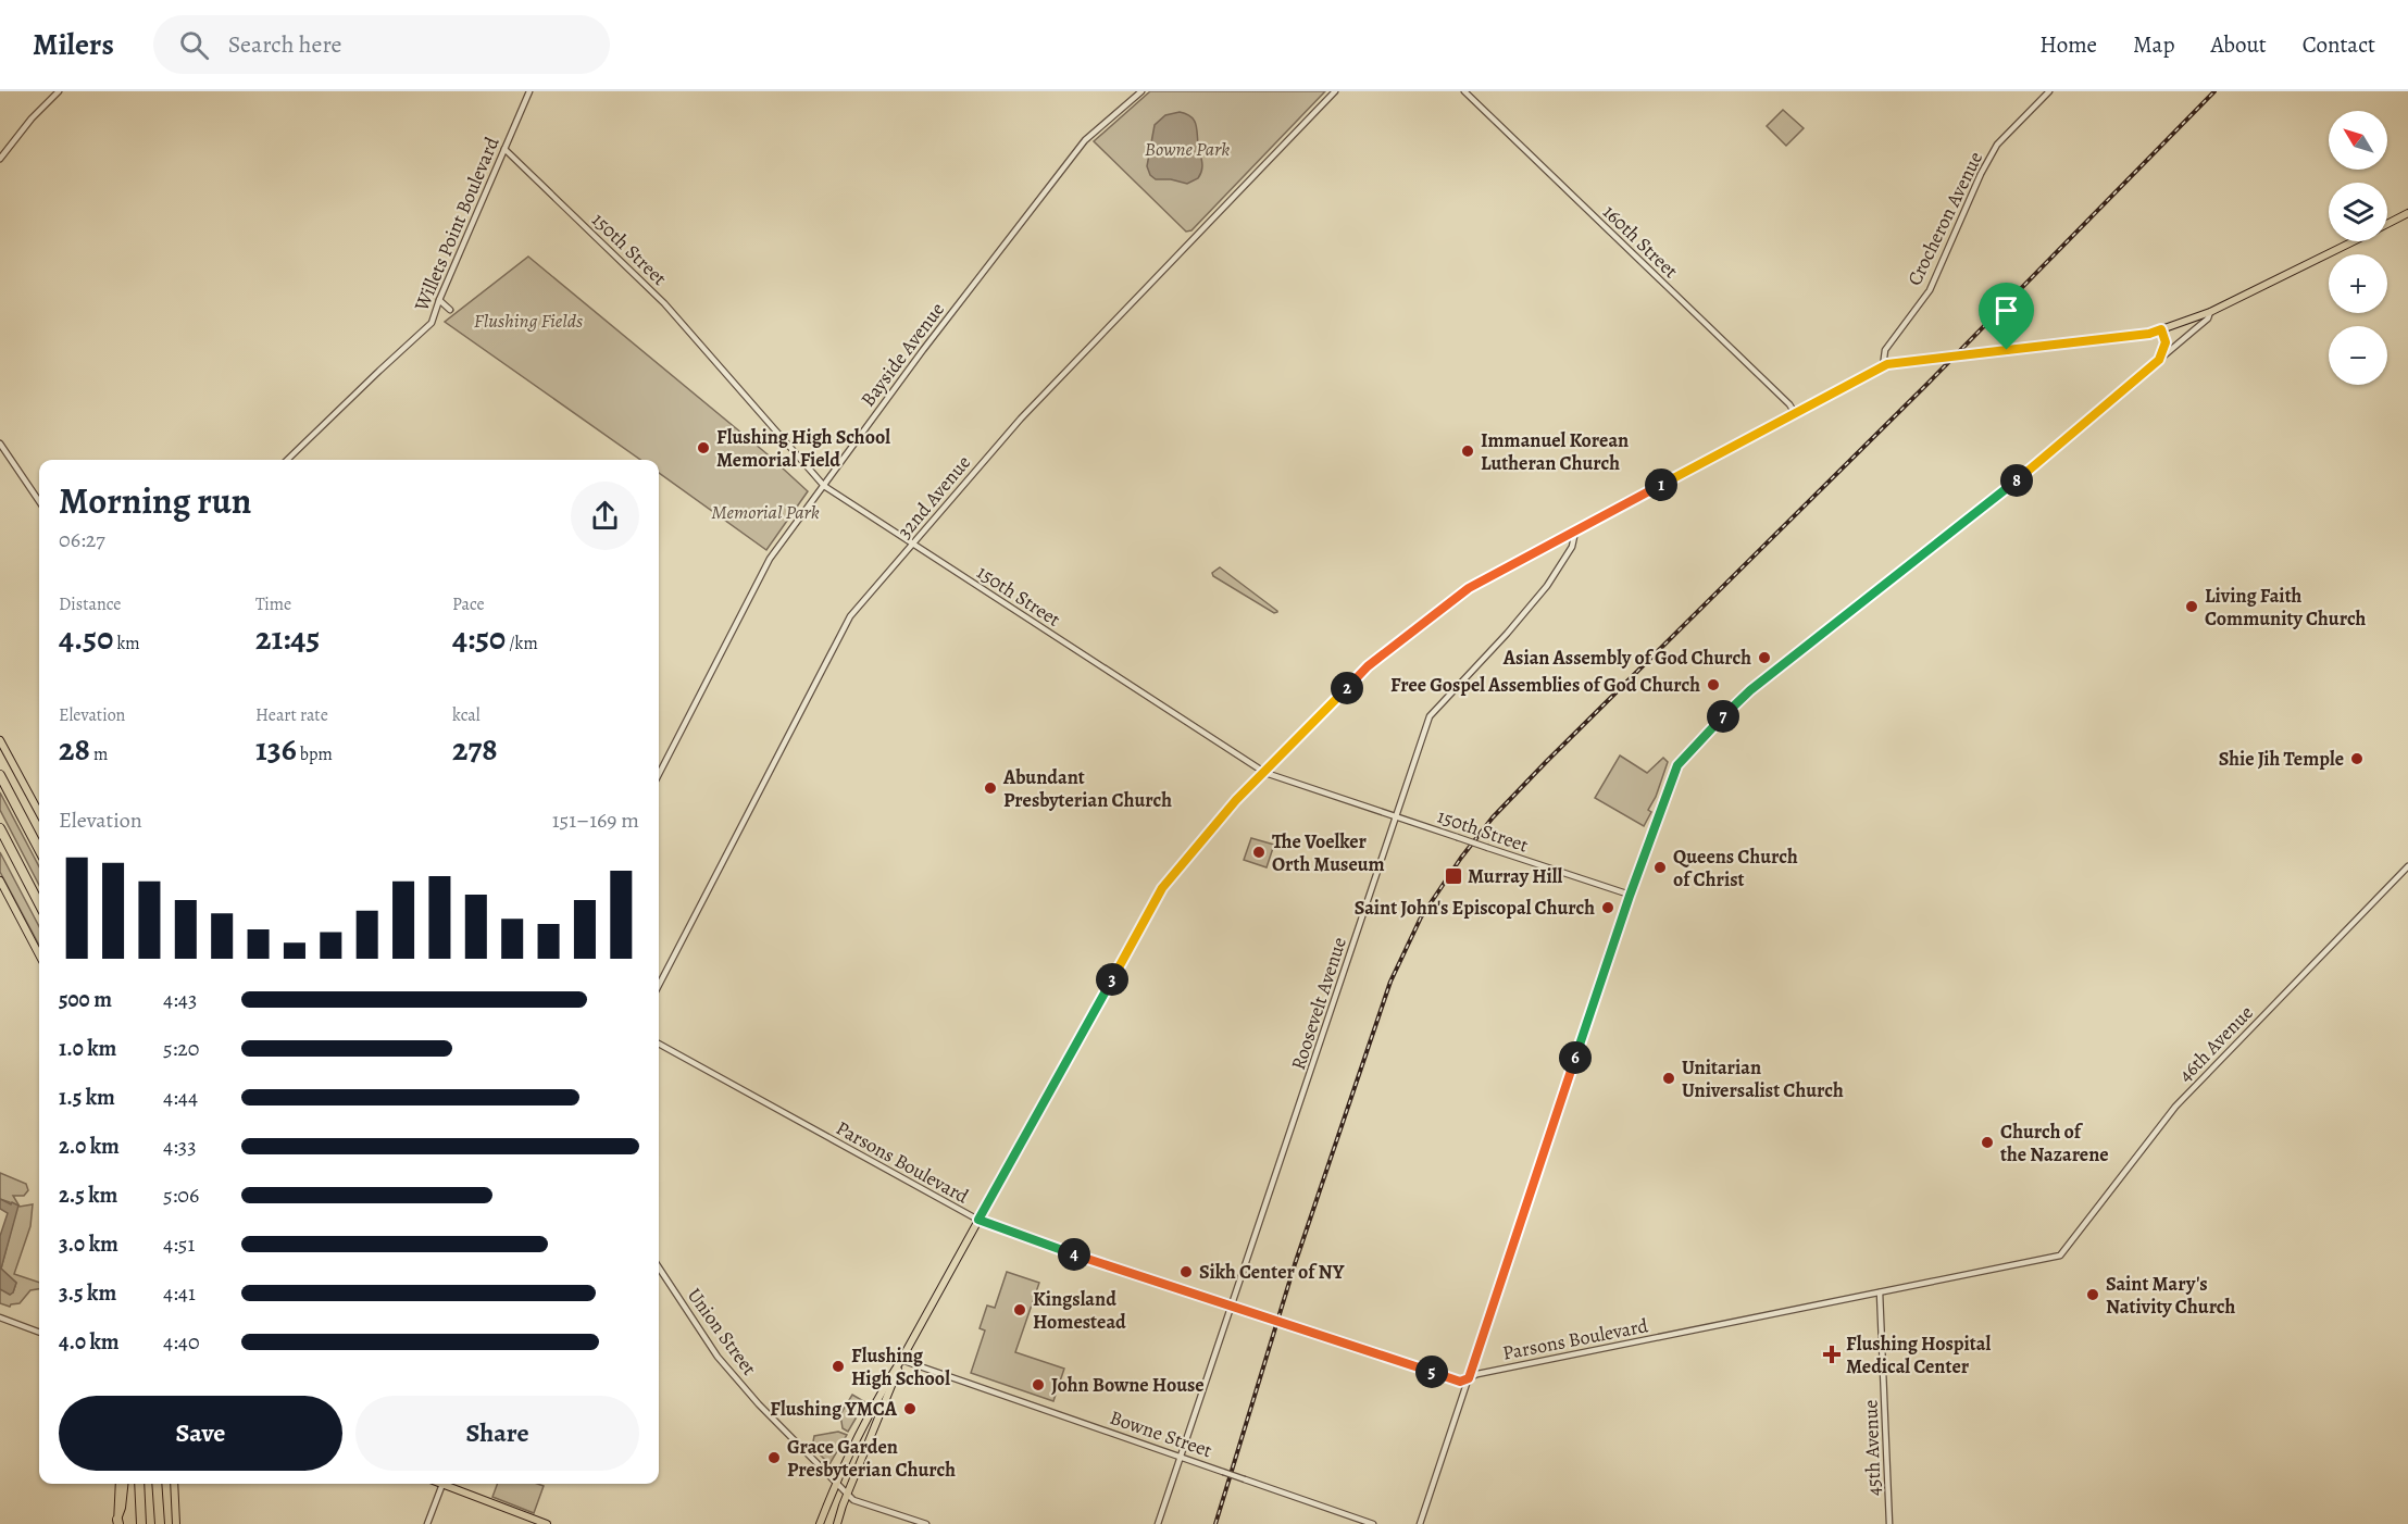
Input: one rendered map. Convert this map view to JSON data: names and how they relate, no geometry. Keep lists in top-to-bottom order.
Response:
{
  "streets": {
    "street": [
      "Crocheron Avenue",
      "Willets Point Boulevard",
      "160th Street",
      "150th Street",
      "Bayside Avenue",
      "32nd Avenue",
      "Roosevelt Avenue",
      "46th Avenue",
      "Parsons Boulevard",
      "Union Street",
      "Bowne Street",
      "45th Avenue"
    ]
  },
  "crossings": [
    ["Willets Point Boulevard", "150th Street"],
    ["150th Street", "Bayside Avenue"],
    ["150th Street", "32nd Avenue"],
    ["150th Street", "Roosevelt Avenue"],
    ["Roosevelt Avenue", "Parsons Boulevard"],
    ["Roosevelt Avenue", "Bowne Street"],
    ["46th Avenue", "Parsons Boulevard"],
    ["Parsons Boulevard", "45th Avenue"]
  ],
  "parks": ["Bowne Park", "Flushing Fields", "Memorial Park"],
  "places": {
    "other": [
      "Flushing High School Memorial Field",
      "Immanuel Korean Lutheran Church",
      "Living Faith Community Church",
      "Asian Assembly of God Church",
      "Free Gospel Assemblies of God Church",
      "Shie Jih Temple",
      "Abundant Presbyterian Church",
      "The Voelker Orth Museum",
      "Queens Church of Christ",
      "Saint John's Episcopal Church",
      "Unitarian Universalist Church",
      "Church of the Nazarene",
      "Sikh Center of NY",
      "Saint Mary's Nativity Church",
      "Kingsland Homestead",
      "Flushing High School",
      "John Bowne House",
      "Flushing YMCA",
      "Grace Garden Presbyterian Church"
    ],
    "transit": ["Murray Hill"],
    "health": ["Flushing Hospital Medical Center"]
  },
  "north": "top left",
  "page": {
    "header": "Milers",
    "search": "Search here",
    "nav": [
      "Home",
      "Map",
      "About",
      "Contact"
    ],
    "map_buttons": ["+", "−"],
    "heading": ["Morning run", "06:27"],
    "pins": [
      "8",
      "1",
      "2",
      "7",
      "3",
      "6",
      "4",
      "5"
    ],
    "stats": [
      ["Distance", "4.50 km"],
      ["Time", "21:45"],
      ["Pace", "4:50 /km"],
      ["Elevation", "28 m"],
      ["Heart rate", "136 bpm"],
      ["kcal", "278"]
    ],
    "chart": ["Elevation", "151–169 m"],
    "list": [
      {
        "name": "500 m",
        "note": "4:43"
      },
      {
        "name": "1.0 km",
        "note": "5:20"
      },
      {
        "name": "1.5 km",
        "note": "4:44"
      },
      {
        "name": "2.0 km",
        "note": "4:33"
      },
      {
        "name": "2.5 km",
        "note": "5:06"
      },
      {
        "name": "3.0 km",
        "note": "4:51"
      },
      {
        "name": "3.5 km",
        "note": "4:41"
      },
      {
        "name": "4.0 km",
        "note": "4:40"
      }
    ],
    "buttons": ["Save", "Share"]
  }
}
